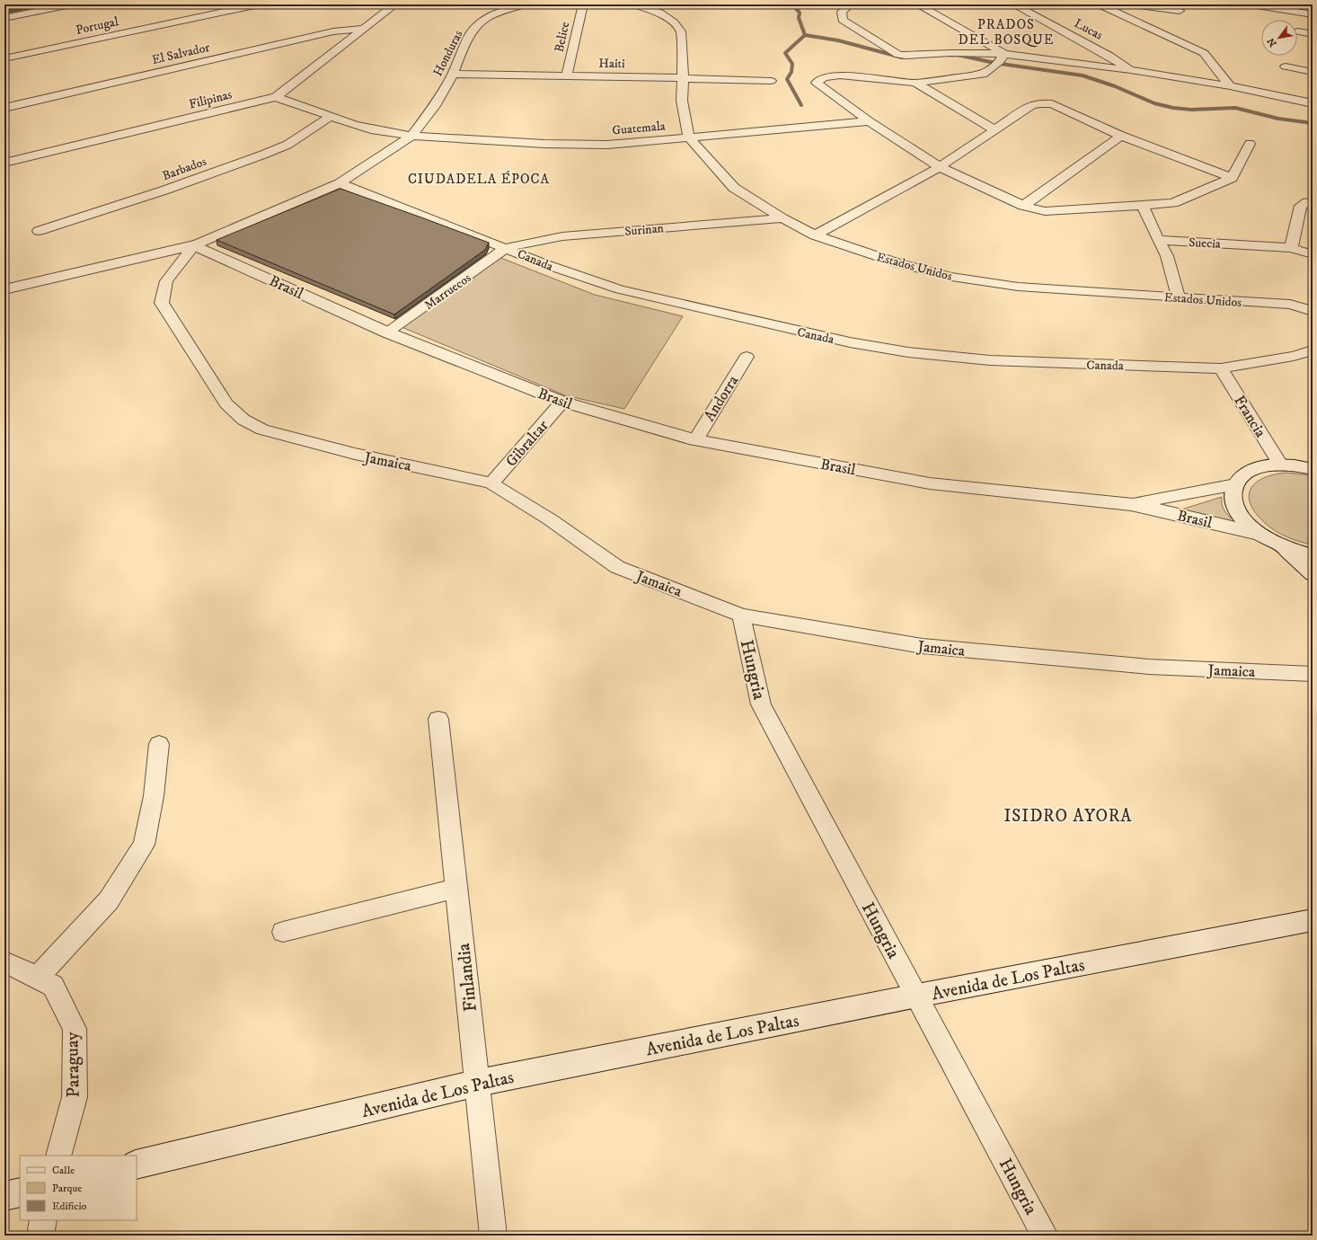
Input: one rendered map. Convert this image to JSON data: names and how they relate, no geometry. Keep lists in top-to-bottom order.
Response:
{
  "streets": {
    "street": [
      "Portugal",
      "Lucas",
      "Belice",
      "El Salvador",
      "Honduras",
      "Haiti",
      "Filipinas",
      "Guatemala",
      "Barbados",
      "Surinan",
      "Suecia",
      "Canada",
      "Estados Unidos",
      "Brasil",
      "Marruecos",
      "Andorra",
      "Francia",
      "Gibraltar",
      "Jamaica",
      "Hungria",
      "Finlandia",
      "Avenida de Los Paltas",
      "Paraguay"
    ]
  },
  "crossings": [
    ["Belice", "Haiti"],
    ["El Salvador", "Filipinas"],
    ["Honduras", "Haiti"],
    ["Honduras", "Guatemala"],
    ["Honduras", "Canada"],
    ["Honduras", "Brasil"],
    ["Honduras", "Jamaica"],
    ["Haiti", "Estados Unidos"],
    ["Filipinas", "Guatemala"],
    ["Guatemala", "Barbados"],
    ["Guatemala", "Estados Unidos"],
    ["Surinan", "Canada"],
    ["Surinan", "Estados Unidos"],
    ["Surinan", "Marruecos"],
    ["Suecia", "Estados Unidos"],
    ["Canada", "Marruecos"],
    ["Canada", "Francia"],
    ["Brasil", "Marruecos"],
    ["Brasil", "Andorra"],
    ["Brasil", "Gibraltar"],
    ["Brasil", "Jamaica"],
    ["Gibraltar", "Jamaica"],
    ["Jamaica", "Hungria"],
    ["Hungria", "Avenida de Los Paltas"],
    ["Finlandia", "Avenida de Los Paltas"]
  ],
  "districts": ["PRADOS DEL BOSQUE", "CIUDADELA ÉPOCA", "ISIDRO AYORA"],
  "legend": ["Calle", "Parque", "Edificio"],
  "north": "bottom left"
}
